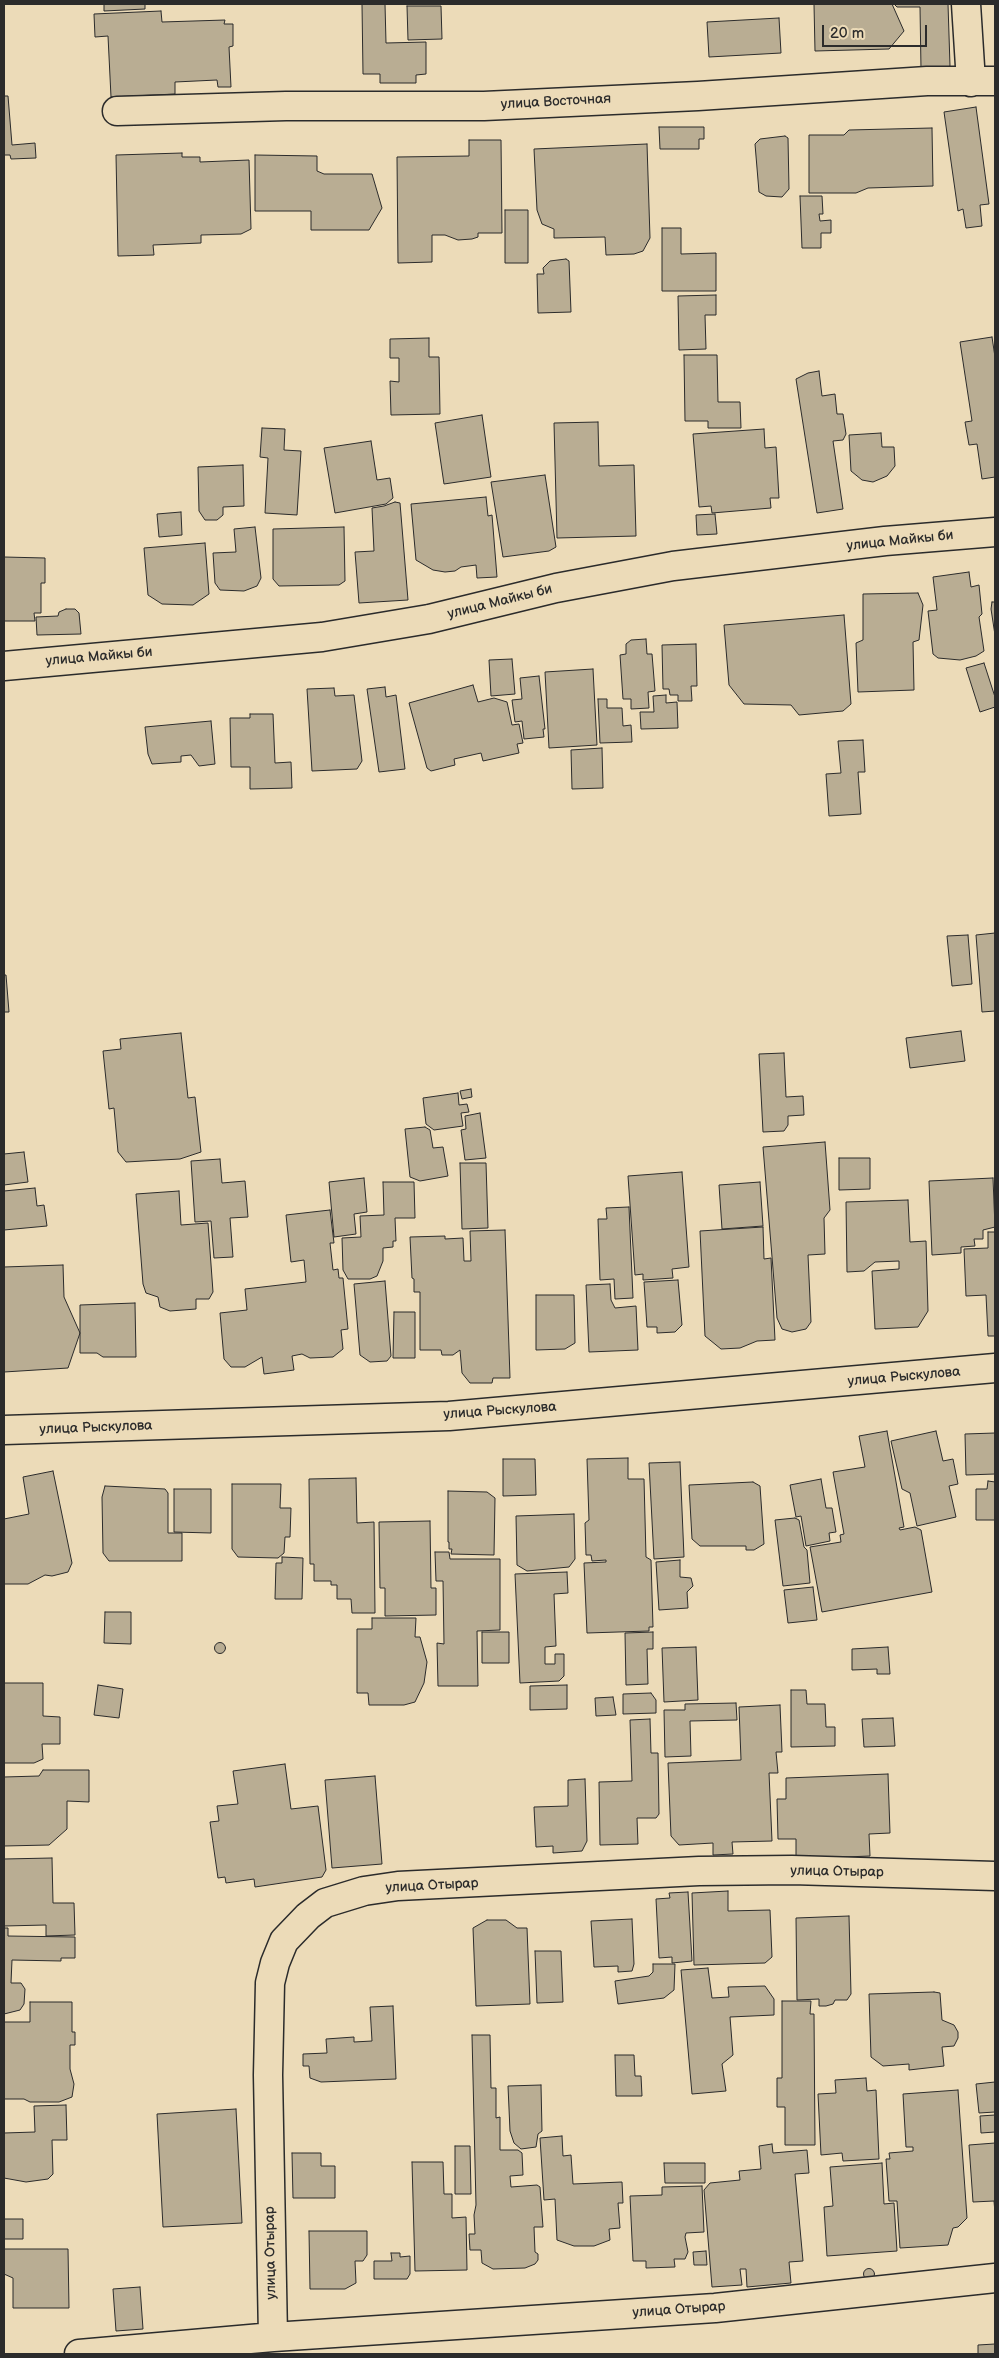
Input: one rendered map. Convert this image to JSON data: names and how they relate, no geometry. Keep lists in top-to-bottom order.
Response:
{
  "streets": {
    "street": [
      "улица Восточная",
      "улица Майкы би",
      "улица Рыскулова",
      "улица Отырар"
    ]
  },
  "scale_bar": "20 m"
}
